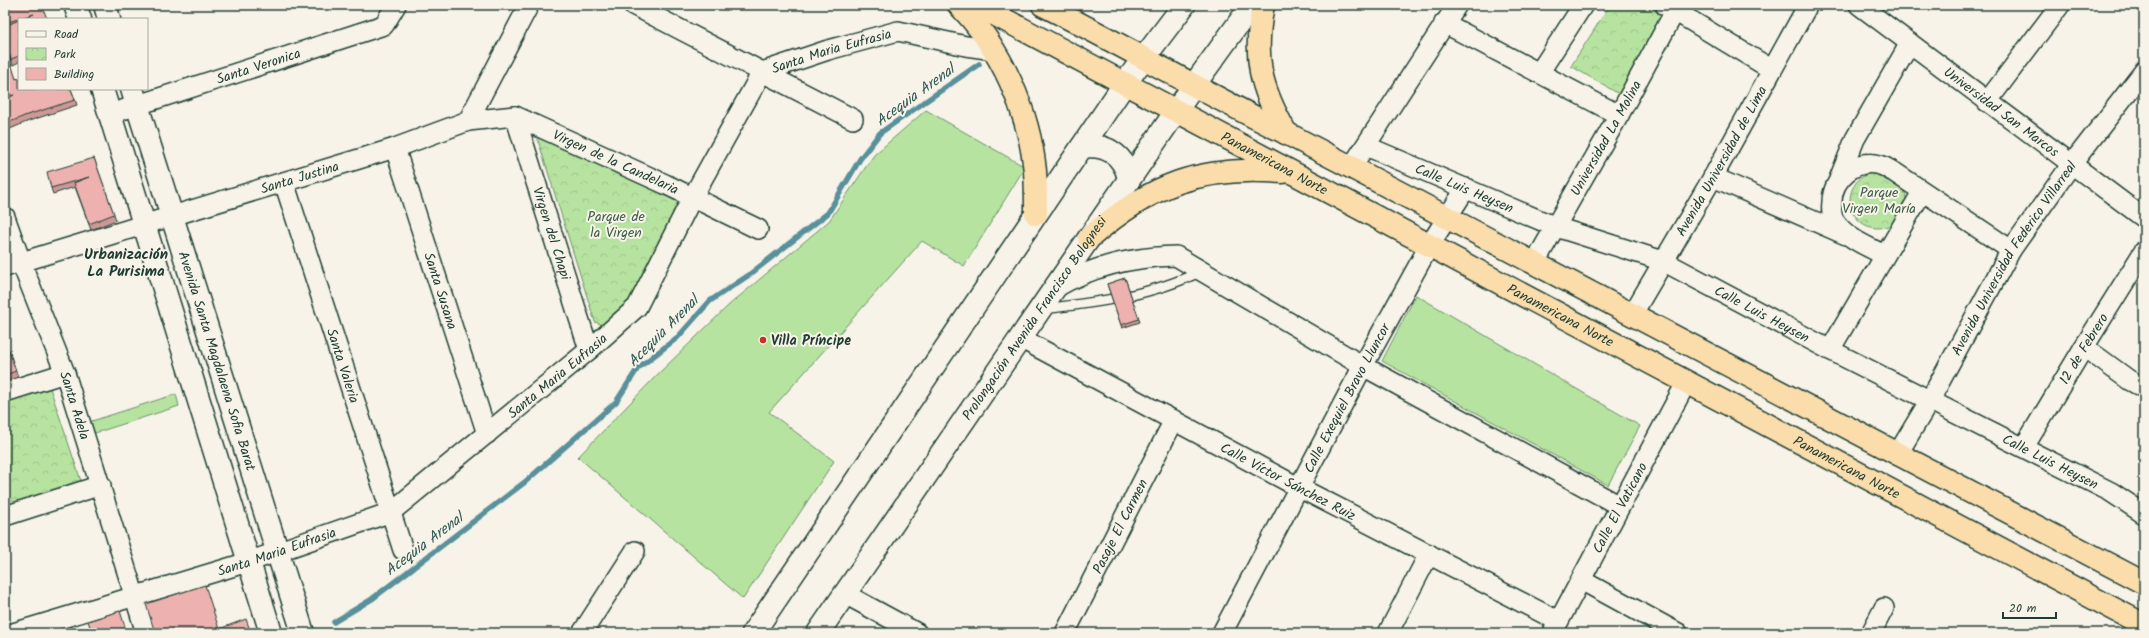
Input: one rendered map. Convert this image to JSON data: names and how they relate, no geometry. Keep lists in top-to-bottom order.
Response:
{
  "streets": {
    "highway": ["Panamericana Norte"],
    "main road": ["Prolongación Avenida Francisco Bolognesi", "Avenida Santa Magdalaena Sofia Barat"],
    "street": [
      "Santa Maria Eufrasia",
      "Santa Veronica",
      "Universidad San Marcos",
      "Universidad La Molina",
      "Avenida Universidad de Lima",
      "Virgen de la Candelaria",
      "Santa Justina",
      "Calle Luis Heysen",
      "Virgen del Chapi",
      "Avenida Universidad Federico Villarreal",
      "Santa Susana",
      "12 de Febrero",
      "Santa Valeria",
      "Calle Exequiel Bravo Lluncor",
      "Santa Adela",
      "Calle Víctor Sánchez Ruiz",
      "Calle El Vaticano",
      "Pasaje El Carmen"
    ]
  },
  "crossings": [
    ["Santa Maria Eufrasia", "Virgen de la Candelaria"],
    ["Santa Maria Eufrasia", "Virgen del Chapi"],
    ["Santa Maria Eufrasia", "Santa Susana"],
    ["Santa Maria Eufrasia", "Avenida Santa Magdalaena Sofia Barat"],
    ["Santa Maria Eufrasia", "Santa Valeria"],
    ["Santa Maria Eufrasia", "Santa Adela"],
    ["Santa Veronica", "Avenida Santa Magdalaena Sofia Barat"],
    ["Universidad San Marcos", "Avenida Universidad Federico Villarreal"],
    ["Universidad La Molina", "Panamericana Norte"],
    ["Universidad La Molina", "Calle Luis Heysen"],
    ["Avenida Universidad de Lima", "Panamericana Norte"],
    ["Avenida Universidad de Lima", "Calle Luis Heysen"],
    ["Virgen de la Candelaria", "Virgen del Chapi"],
    ["Panamericana Norte", "Avenida Universidad Federico Villarreal"],
    ["Panamericana Norte", "Prolongación Avenida Francisco Bolognesi"],
    ["Panamericana Norte", "Calle Exequiel Bravo Lluncor"],
    ["Panamericana Norte", "Calle El Vaticano"],
    ["Santa Justina", "Santa Susana"],
    ["Santa Justina", "Avenida Santa Magdalaena Sofia Barat"],
    ["Santa Justina", "Santa Valeria"],
    ["Santa Justina", "Santa Adela"],
    ["Calle Luis Heysen", "Avenida Universidad Federico Villarreal"],
    ["Calle Luis Heysen", "12 de Febrero"],
    ["Calle Luis Heysen", "Calle Exequiel Bravo Lluncor"],
    ["Prolongación Avenida Francisco Bolognesi", "Calle Víctor Sánchez Ruiz"],
    ["Calle Exequiel Bravo Lluncor", "Calle Víctor Sánchez Ruiz"],
    ["Calle Víctor Sánchez Ruiz", "Calle El Vaticano"],
    ["Calle Víctor Sánchez Ruiz", "Pasaje El Carmen"]
  ],
  "districts": ["Urbanización La Purisima"],
  "water": ["Acequia Arenal"],
  "parks": ["Parque Virgen María", "Parque de la Virgen"],
  "places": ["Villa Príncipe"],
  "legend": ["Road", "Park", "Building"],
  "scale_bar": "20 m"
}
